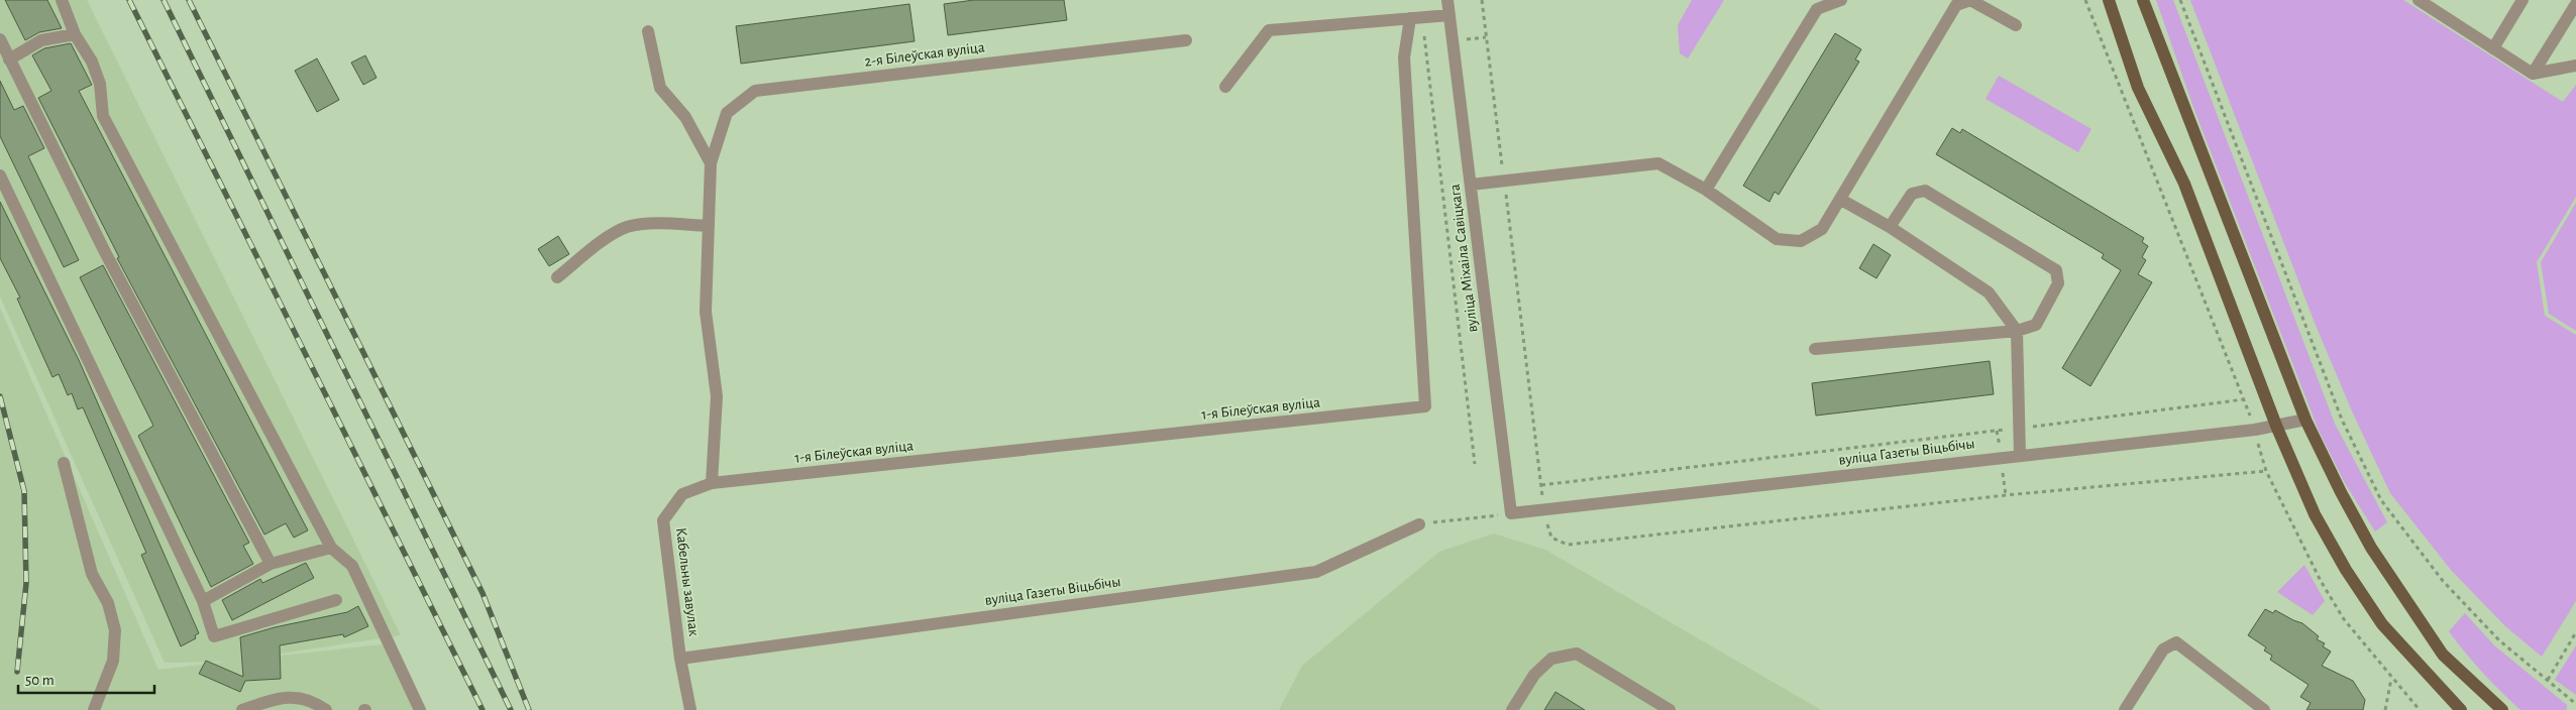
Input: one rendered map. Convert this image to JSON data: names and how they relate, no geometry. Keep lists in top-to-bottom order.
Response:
{
  "streets": {
    "street": [
      "2-я Білеўская вуліца",
      "вуліца Міхаіла Савіцкага",
      "1-я Білеўская вуліца",
      "вуліца Газеты Віцьбічы",
      "Кабельны завулак"
    ]
  },
  "crossings": [
    ["вуліца Міхаіла Савіцкага", "вуліца Газеты Віцьбічы"],
    ["1-я Білеўская вуліца", "Кабельны завулак"],
    ["вуліца Газеты Віцьбічы", "Кабельны завулак"]
  ],
  "scale_bar": "50 m"
}
